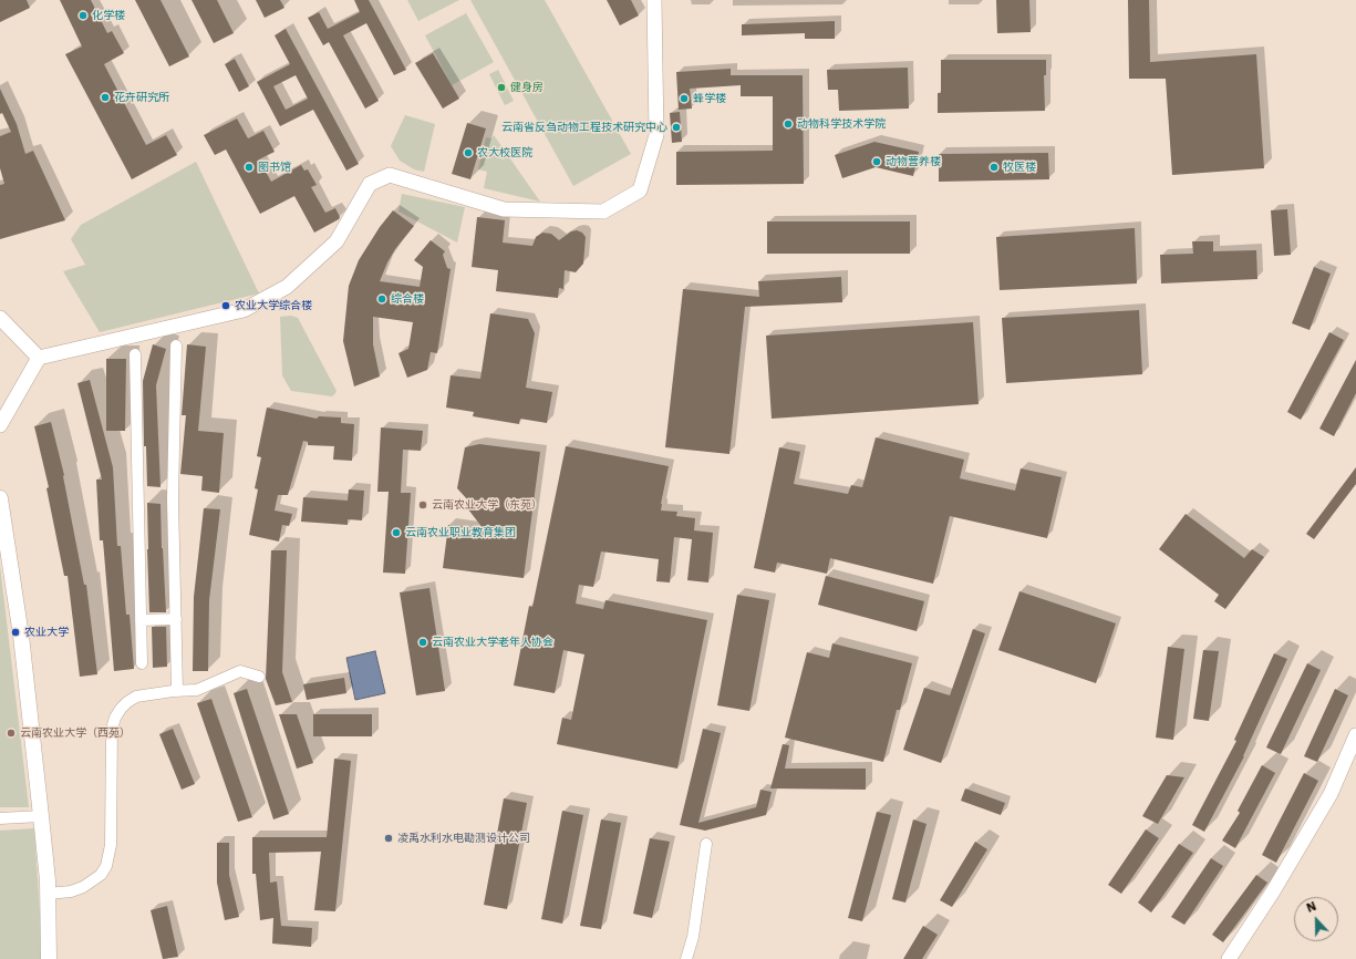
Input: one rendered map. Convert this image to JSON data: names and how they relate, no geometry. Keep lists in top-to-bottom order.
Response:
{
  "places": [
    "化学楼",
    "健身房",
    "花卉研究所",
    "蜂学楼",
    "动物科学技术学院",
    "云南省反刍动物工程技术研究中心",
    "农大校医院",
    "动物营养楼",
    "图书馆",
    "牧医楼",
    "综合楼",
    "农业大学综合楼",
    "云南农业大学（东苑）",
    "云南农业职业教育集团",
    "农业大学",
    "云南农业大学老年人协会",
    "云南农业大学（西苑）",
    "凌禹水利水电勘测设计公司"
  ],
  "north": "top"
}
